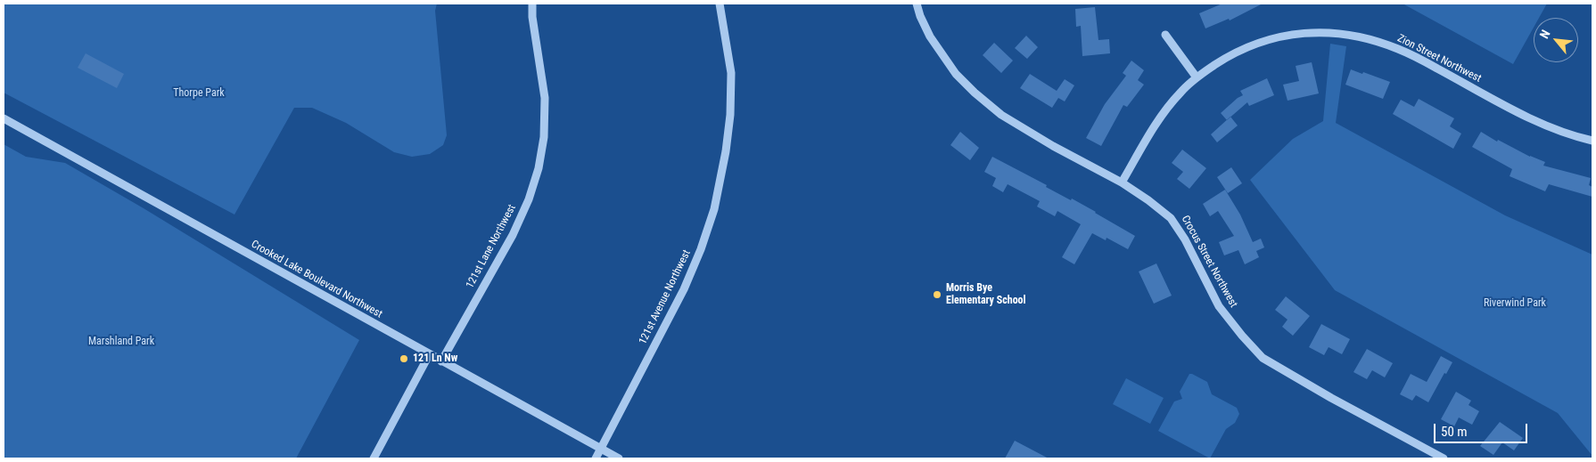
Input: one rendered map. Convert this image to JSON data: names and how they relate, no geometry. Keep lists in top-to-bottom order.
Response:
{
  "streets": {
    "street": [
      "Zion Street Northwest",
      "121st Lane Northwest",
      "Crocus Street Northwest",
      "Crooked Lake Boulevard Northwest",
      "121st Avenue Northwest"
    ]
  },
  "crossings": [
    ["Zion Street Northwest", "Crocus Street Northwest"],
    ["121st Lane Northwest", "Crooked Lake Boulevard Northwest"],
    ["Crooked Lake Boulevard Northwest", "121st Avenue Northwest"]
  ],
  "parks": ["Thorpe Park", "Riverwind Park", "Marshland Park"],
  "places": ["Morris Bye Elementary School", "121 Ln Nw"],
  "scale_bar": "50 m",
  "north": "top left"
}
